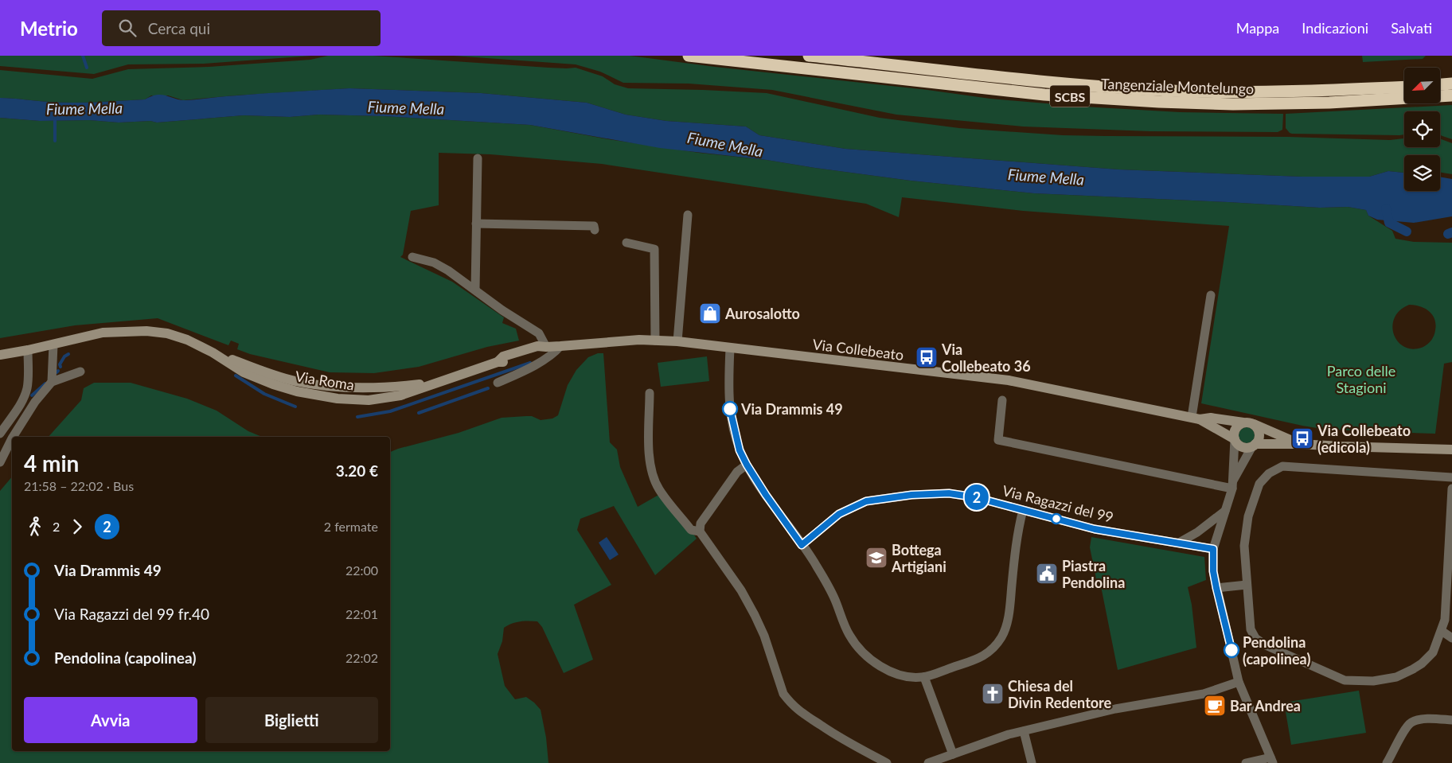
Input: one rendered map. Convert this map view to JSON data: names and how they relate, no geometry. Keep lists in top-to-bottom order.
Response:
{
  "streets": {
    "highway": ["Tangenziale Montelungo", "SCBS"],
    "street": ["Via Collebeato", "Via Roma", "Via Ragazzi del 99"]
  },
  "crossings": [
    ["Via Collebeato", "Via Roma"]
  ],
  "water": ["Fiume Mella"],
  "parks": ["Parco delle Stagioni"],
  "places": {
    "shop": ["Aurosalotto"],
    "bus stop": ["Via Collebeato 36", "Via Collebeato (edicola)"],
    "other": ["Via Drammis 49", "Pendolina (capolinea)"],
    "school or university": ["Bottega Artigiani"],
    "public building": ["Piastra Pendolina"],
    "church": ["Chiesa del Divin Redentore"],
    "cafe": ["Bar Andrea"]
  },
  "lines": ["bus line 2"],
  "north": "bottom left",
  "page": {
    "header": "Metrio",
    "search": "Cerca qui",
    "nav": ["Mappa", "Indicazioni", "Salvati"],
    "on_map": "2",
    "heading": ["4 min", "21:58 – 22:02 · Bus", "3.20 €"],
    "legs": ["2", "2", "2 fermate"],
    "list": [
      {
        "name": "Via Drammis 49",
        "value": "22:00"
      },
      {
        "name": "Via Ragazzi del 99 fr.40",
        "value": "22:01"
      },
      {
        "name": "Pendolina (capolinea)",
        "value": "22:02"
      }
    ],
    "buttons": ["Avvia", "Biglietti"]
  }
}
